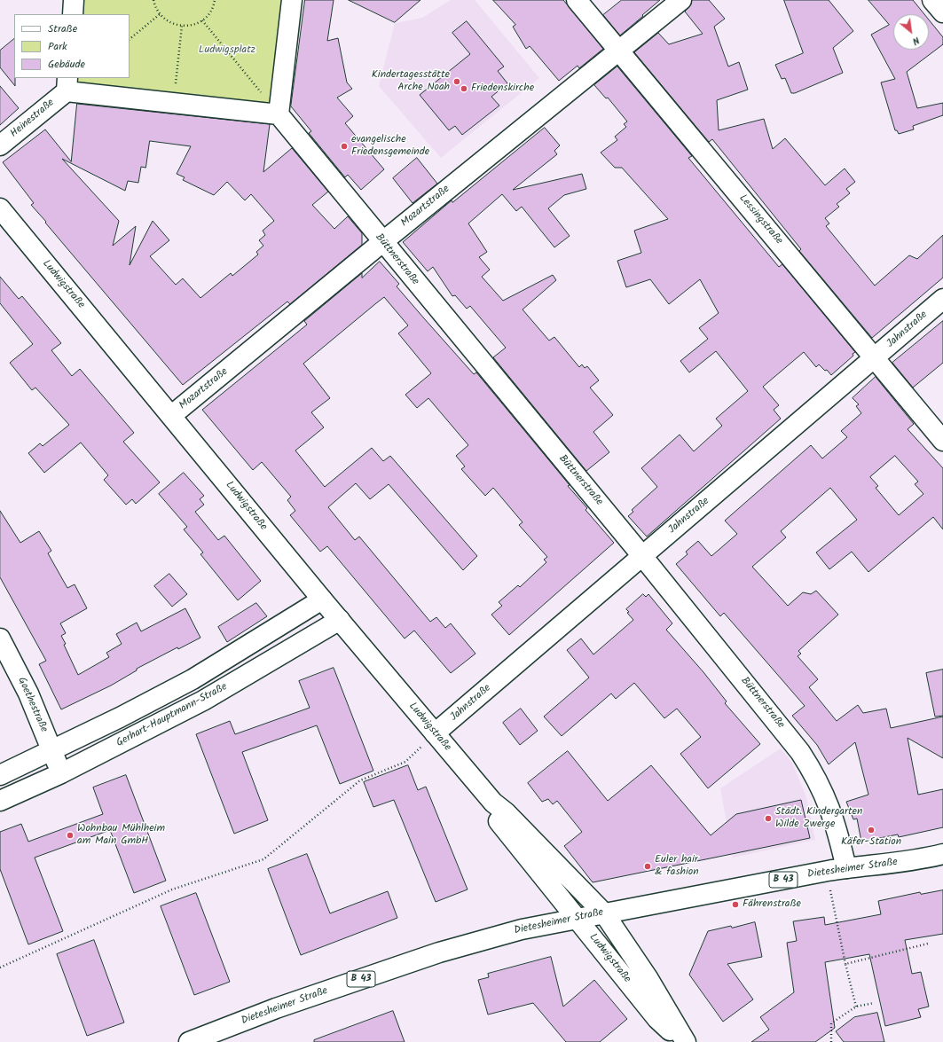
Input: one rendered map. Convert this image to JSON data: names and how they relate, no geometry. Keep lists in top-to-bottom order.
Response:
{
  "streets": {
    "street": [
      "Heinestraße",
      "Mozartstraße",
      "Lessingstraße",
      "Büttnerstraße",
      "Ludwigstraße",
      "Jahnstraße",
      "Goethestraße",
      "Gerhart-Hauptmann-Straße",
      "Dietesheimer Straße",
      "B 43"
    ]
  },
  "crossings": [
    ["Mozartstraße", "Lessingstraße"],
    ["Mozartstraße", "Büttnerstraße"],
    ["Mozartstraße", "Ludwigstraße"],
    ["Lessingstraße", "Jahnstraße"],
    ["Büttnerstraße", "Jahnstraße"],
    ["Büttnerstraße", "Dietesheimer Straße"],
    ["Ludwigstraße", "Jahnstraße"],
    ["Ludwigstraße", "Gerhart-Hauptmann-Straße"],
    ["Ludwigstraße", "Dietesheimer Straße"],
    ["Goethestraße", "Gerhart-Hauptmann-Straße"]
  ],
  "parks": ["Ludwigsplatz"],
  "places": [
    "Kindertagesstätte Arche Noah",
    "Friedenskirche",
    "evangelische Friedensgemeinde",
    "Städt. Kindergarten Wilde Zwerge",
    "Käfer-Station",
    "Wohnbau Mühlheim am Main GmbH",
    "Euler hair & fashion",
    "Fährenstraße"
  ],
  "legend": ["Straße", "Park", "Gebäude"],
  "north": "bottom right"
}
